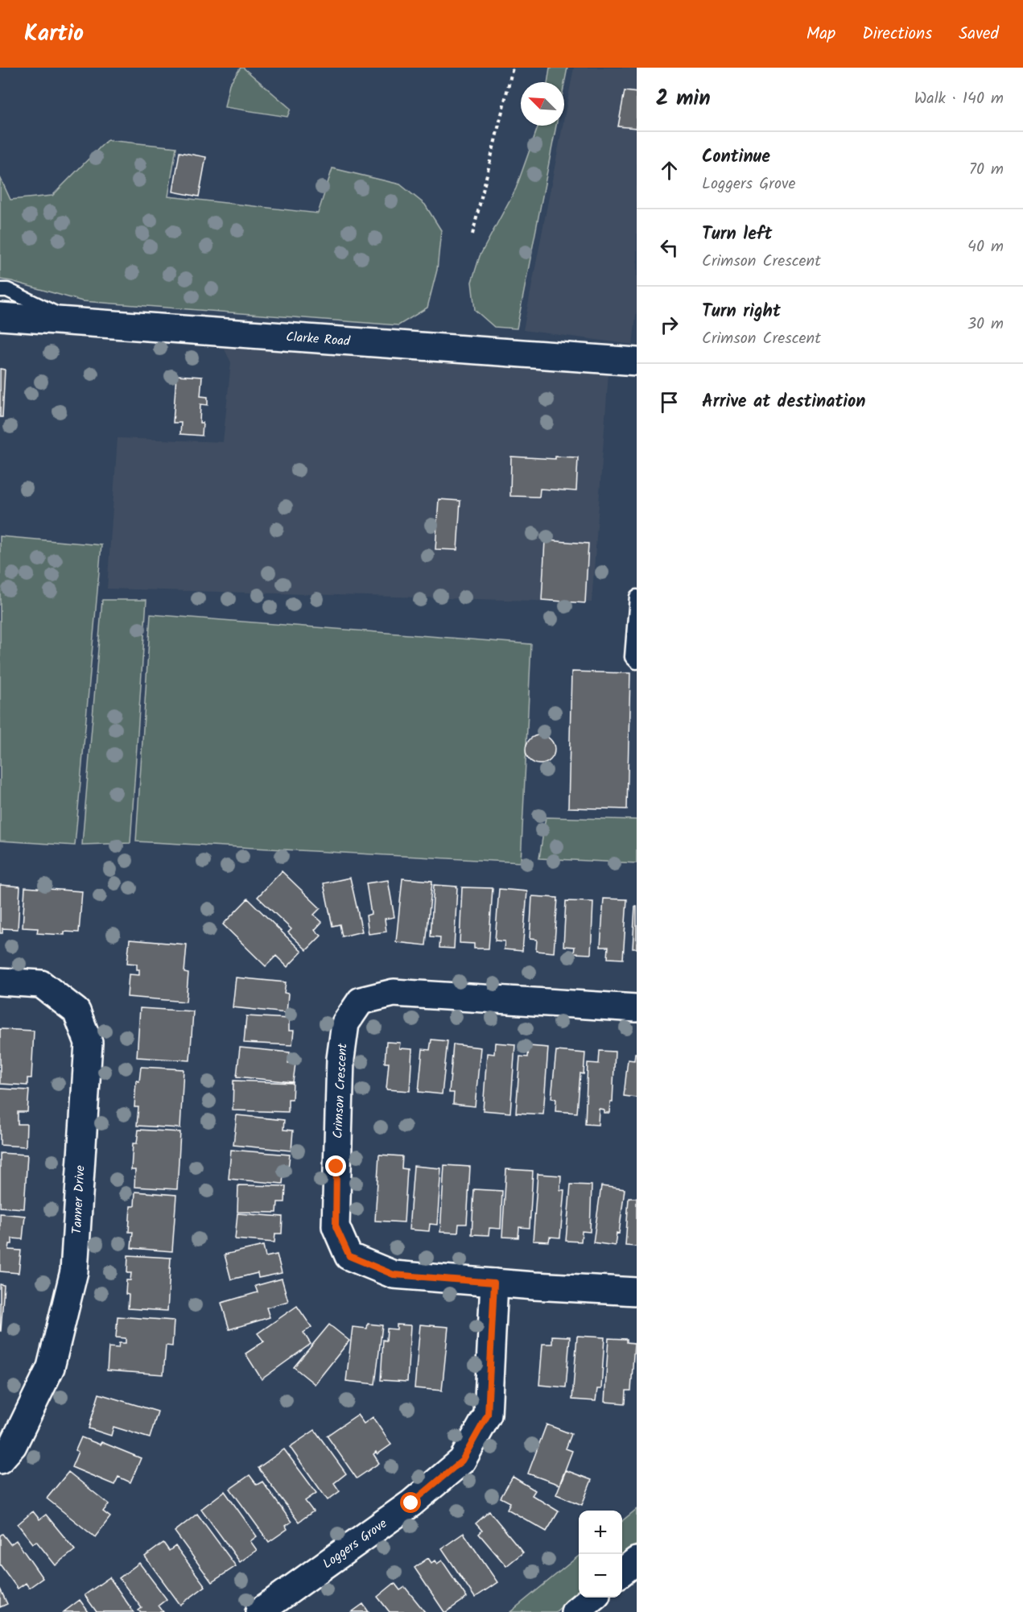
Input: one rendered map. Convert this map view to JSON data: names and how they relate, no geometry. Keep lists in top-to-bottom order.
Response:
{
  "streets": {
    "street": [
      "Clarke Road",
      "Crimson Crescent",
      "Tanner Drive",
      "Loggers Grove"
    ]
  },
  "crossings": [
    ["Crimson Crescent", "Loggers Grove"]
  ],
  "north": "top left",
  "page": {
    "header": "Kartio",
    "nav": ["Map", "Directions", "Saved"],
    "heading": ["2 min", "Walk · 140 m"],
    "list": [
      ["Continue", "Loggers Grove", "70 m"],
      ["Turn left", "Crimson Crescent", "40 m"],
      ["Turn right", "Crimson Crescent", "30 m"],
      "Arrive at destination"
    ],
    "map_buttons": ["+", "−"]
  }
}
